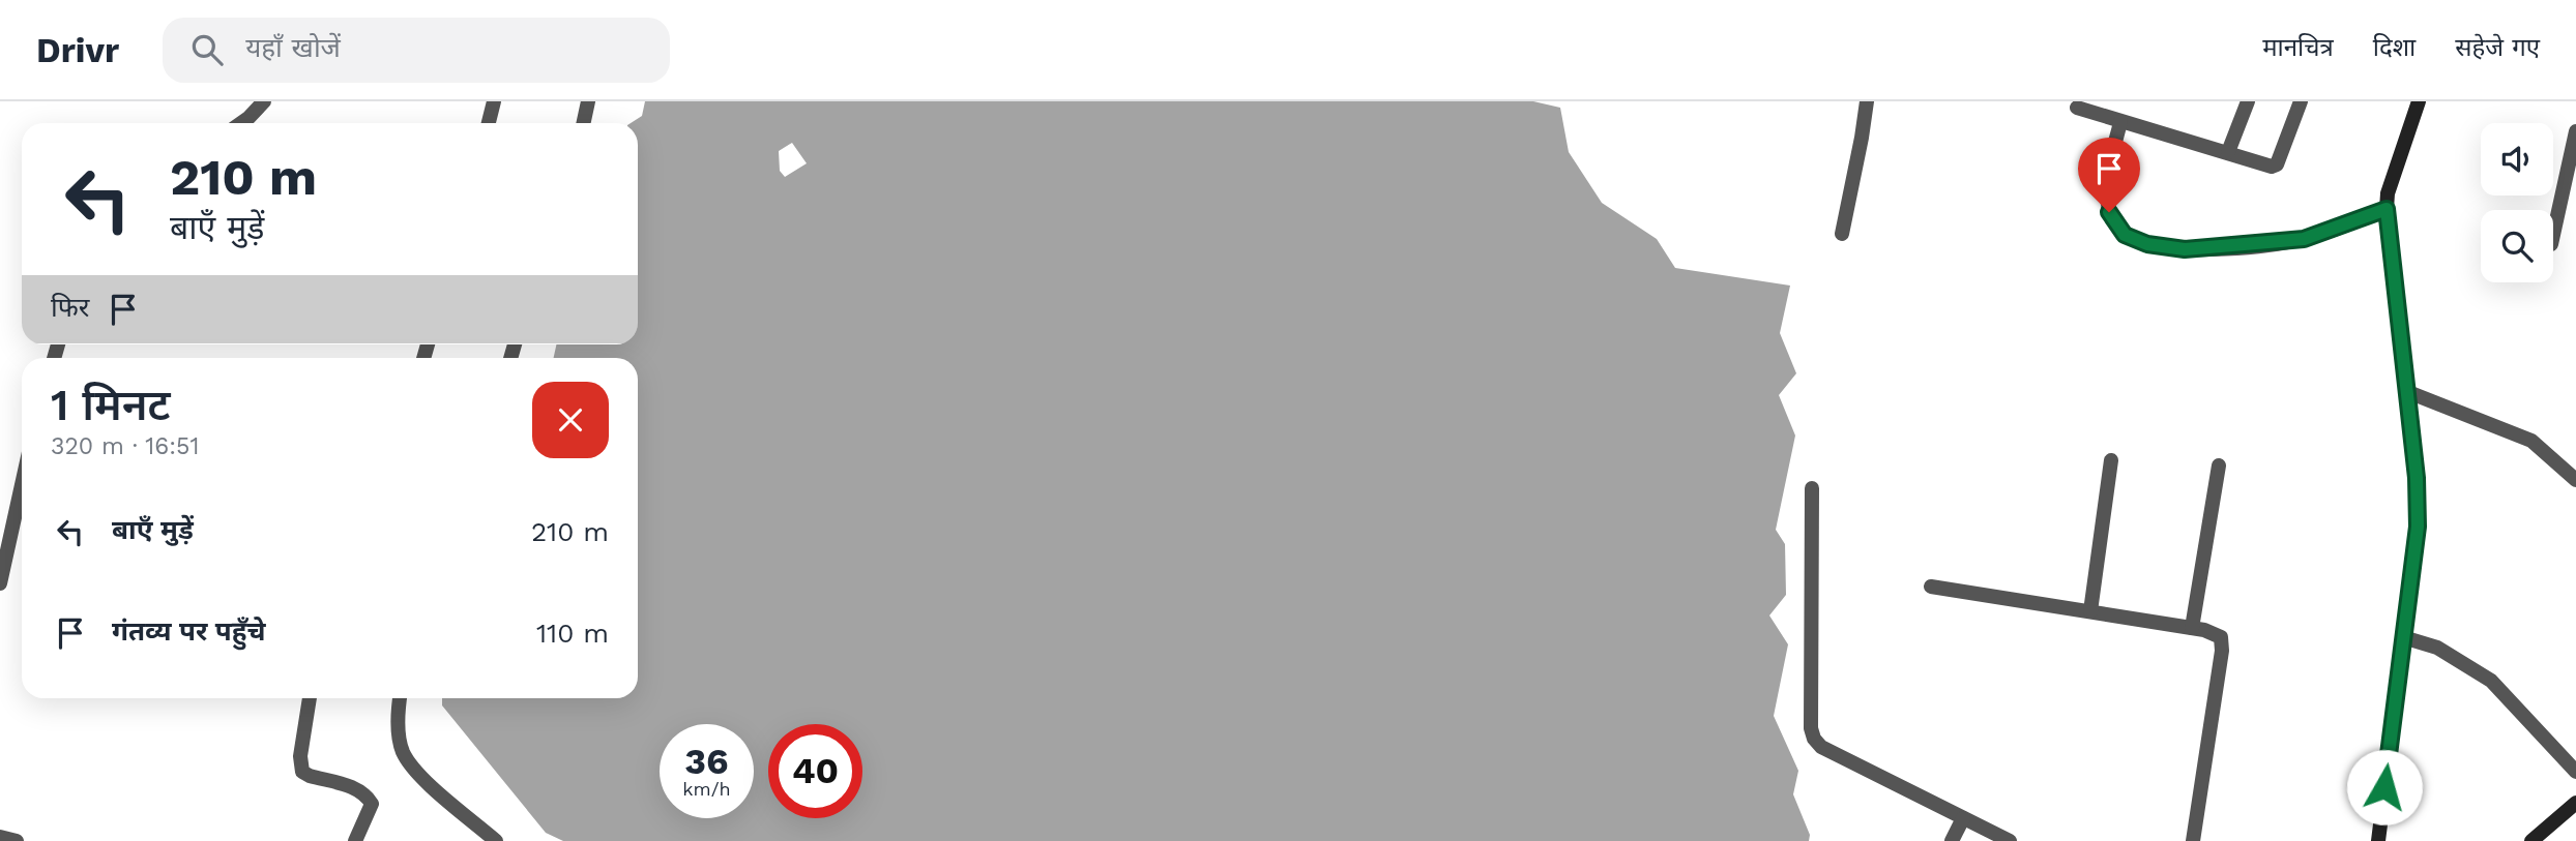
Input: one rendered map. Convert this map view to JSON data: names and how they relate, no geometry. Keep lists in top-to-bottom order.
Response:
{
  "page": {
    "header": "Drivr",
    "search": "यहाँ खोजें",
    "nav": ["मानचित्र", "दिशा", "सहेजे गए"],
    "turn": ["210 m", "बाएँ मुड़ें"],
    "then": "फिर",
    "heading": ["1 मिनट", "320 m · 16:51"],
    "list": [
      {
        "name": "बाएँ मुड़ें",
        "value": "210 m"
      },
      {
        "name": "गंतव्य पर पहुँचे",
        "value": "110 m"
      }
    ],
    "speed": "36 km/h",
    "limit": "40"
  }
}
